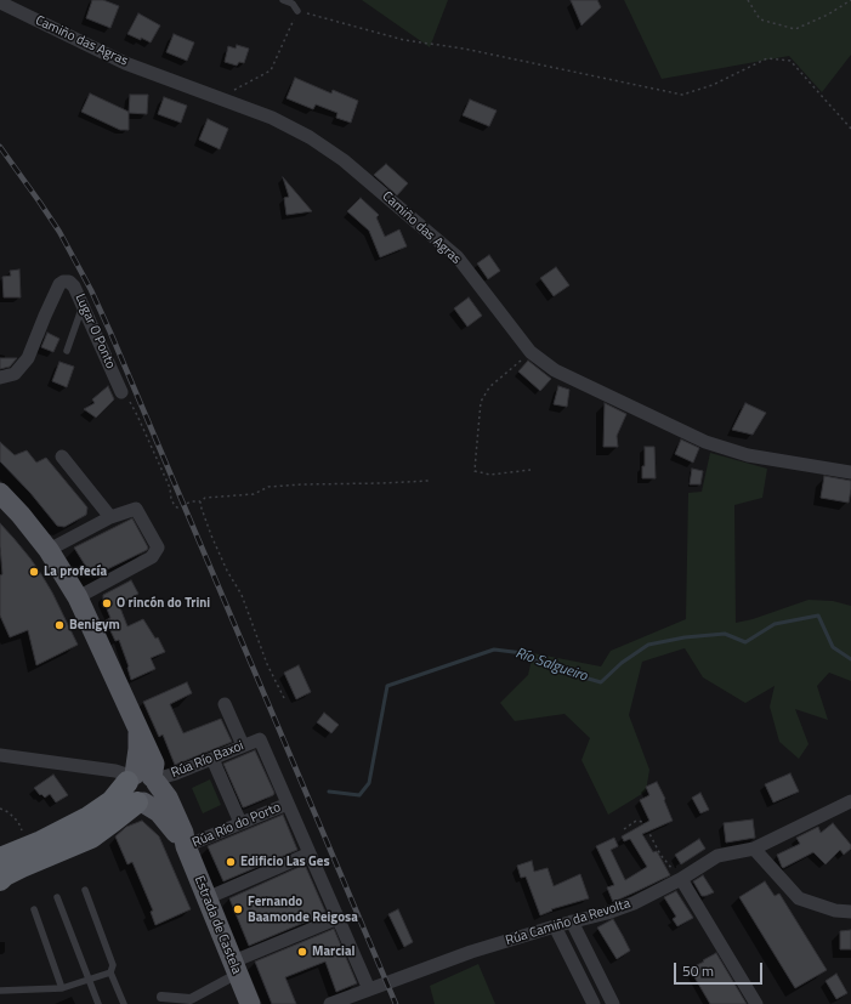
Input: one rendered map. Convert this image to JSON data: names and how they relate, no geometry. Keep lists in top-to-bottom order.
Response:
{
  "streets": {
    "main road": ["Estrada de Castela"],
    "street": [
      "Camiño das Agras",
      "Lugar O Ponto",
      "Rúa Río Baxoi",
      "Rúa Río do Porto",
      "Rúa Camiño da Revolta"
    ]
  },
  "crossings": [
    ["Rúa Río Baxoi", "Rúa Río do Porto"],
    ["Rúa Río do Porto", "Estrada de Castela"]
  ],
  "water": ["Río Salgueiro"],
  "places": [
    "La profecía",
    "O rincón do Trini",
    "Benigym",
    "Edificio Las Ges",
    "Fernando Baamonde Reigosa",
    "Marcial"
  ],
  "scale_bar": "50 m"
}
